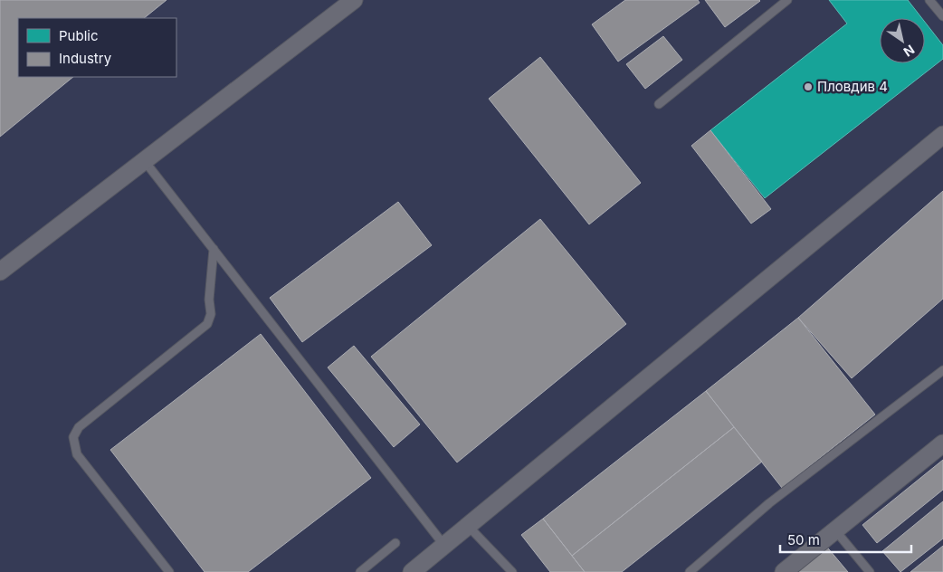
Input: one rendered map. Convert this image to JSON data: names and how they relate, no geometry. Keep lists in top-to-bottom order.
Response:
{
  "places": ["Пловдив 4"],
  "legend": ["Public", "Industry"],
  "scale_bar": "50 m",
  "north": "bottom right"
}
